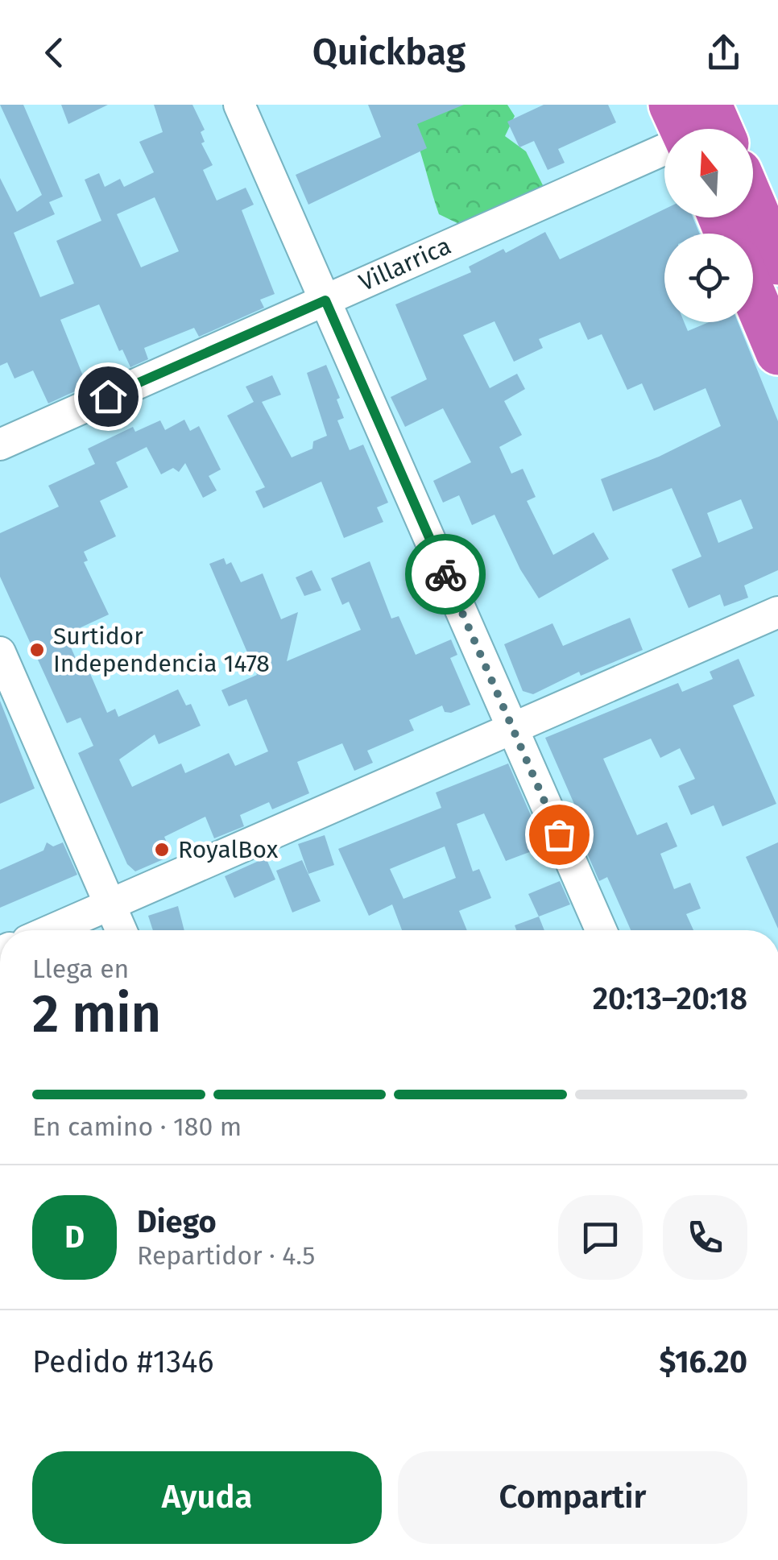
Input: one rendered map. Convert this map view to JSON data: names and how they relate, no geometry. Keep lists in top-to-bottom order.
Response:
{
  "streets": {
    "street": ["Villarrica"]
  },
  "places": ["Surtidor Independencia 1478", "RoyalBox"],
  "north": "top",
  "page": {
    "header": "Quickbag",
    "heading": ["2 min", "Llega en", "20:13–20:18"],
    "panel": [
      "Diego",
      "Repartidor · 4.5",
      "Pedido #1346",
      "$16.20"
    ],
    "bar": "En camino · 180 m",
    "round": "D",
    "buttons": ["Ayuda", "Compartir"]
  }
}
